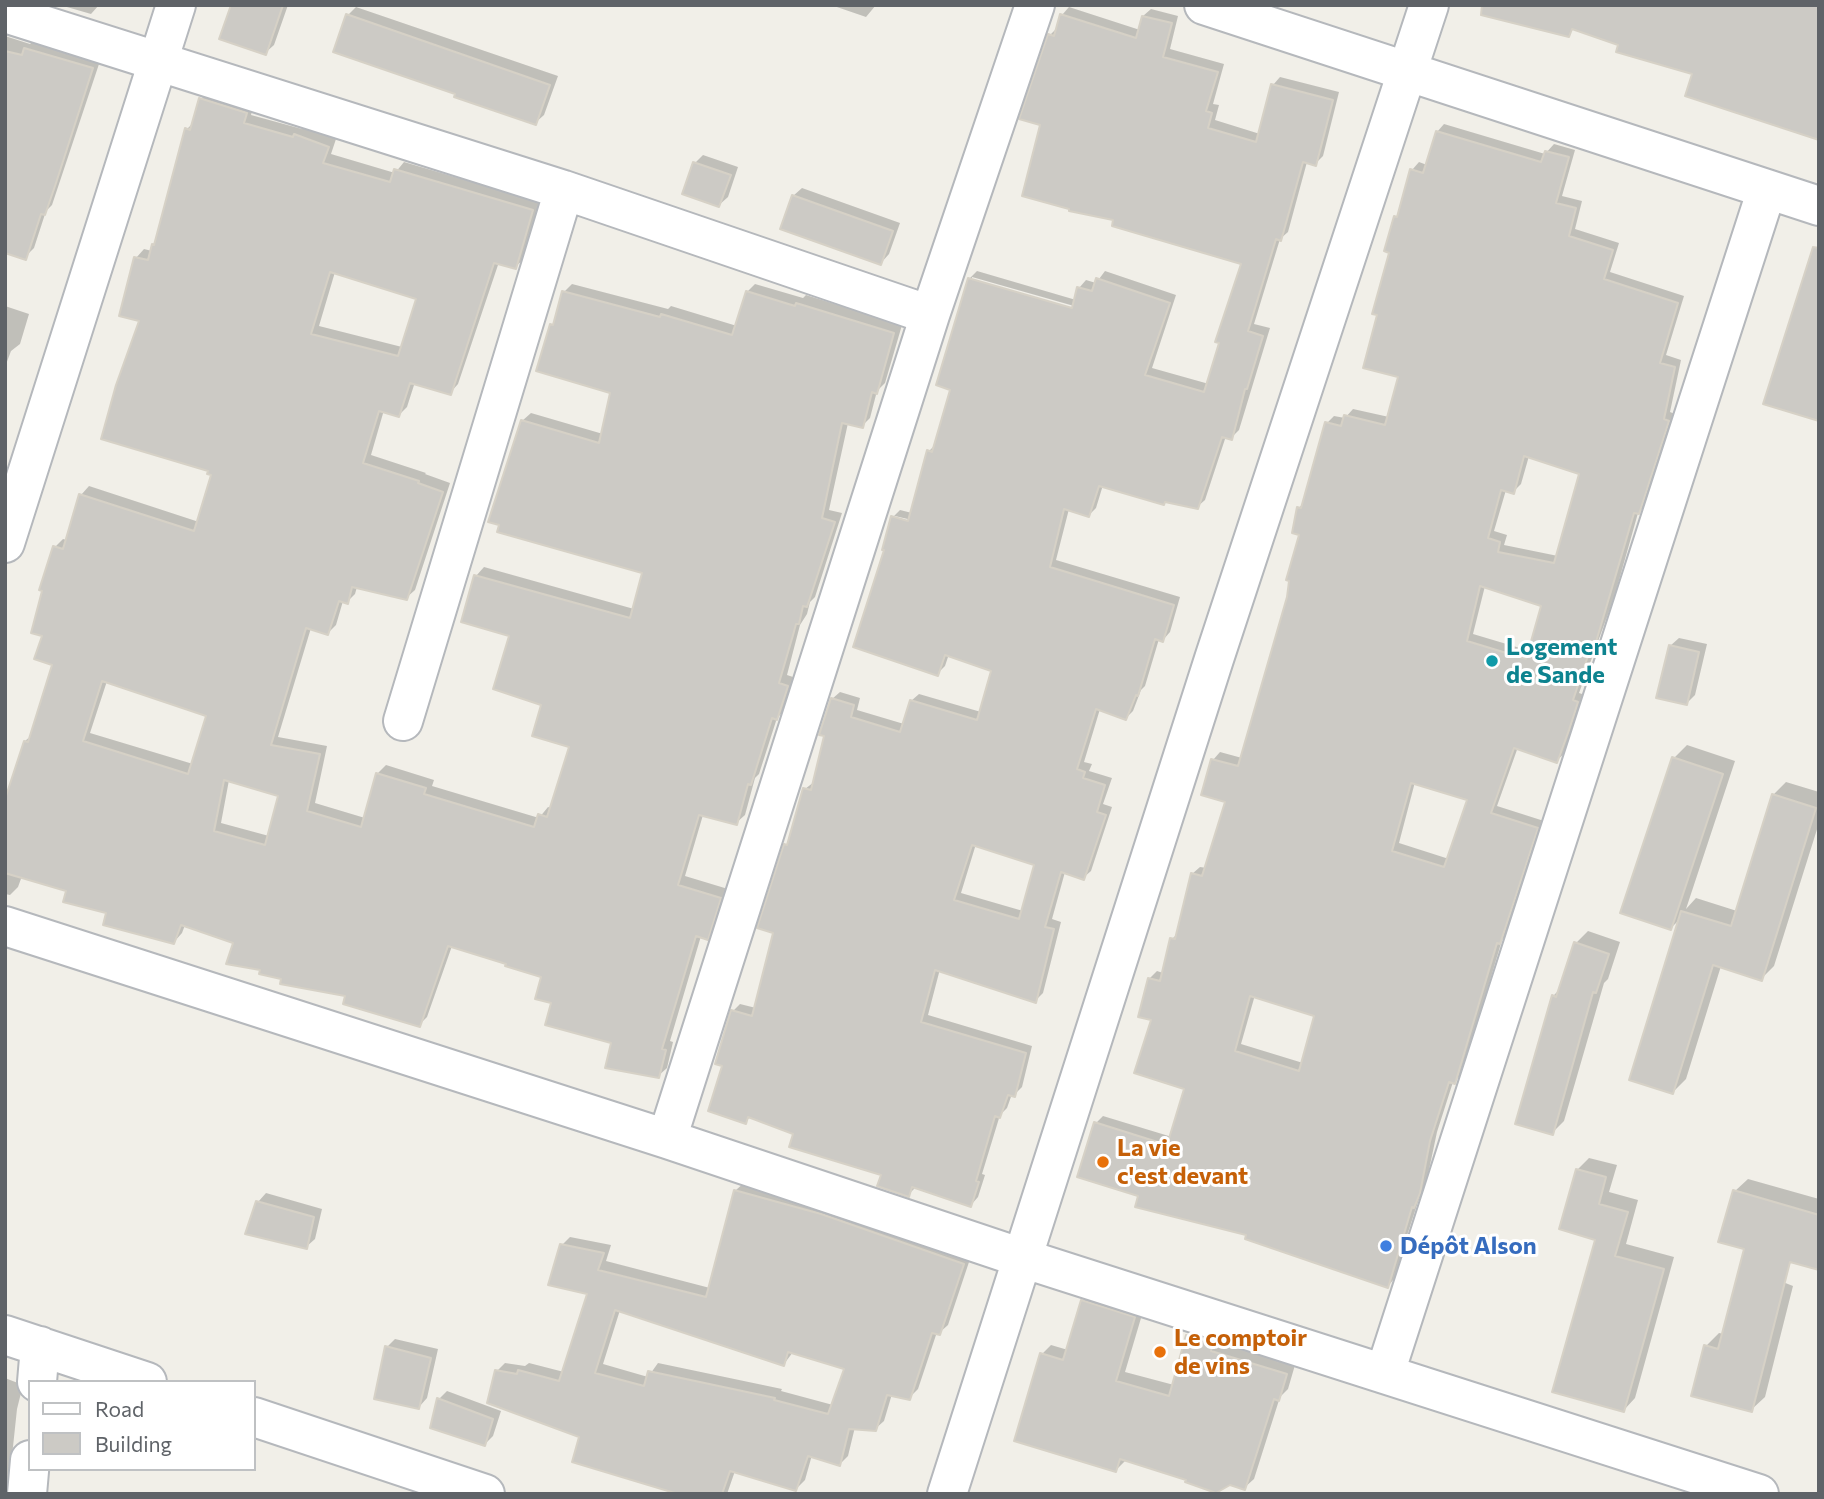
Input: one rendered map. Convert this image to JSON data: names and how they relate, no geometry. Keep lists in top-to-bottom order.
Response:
{
  "places": [
    "Logement de Sande",
    "La vie c'est devant",
    "Dépôt Alson",
    "Le comptoir de vins"
  ],
  "legend": ["Road", "Building"]
}
